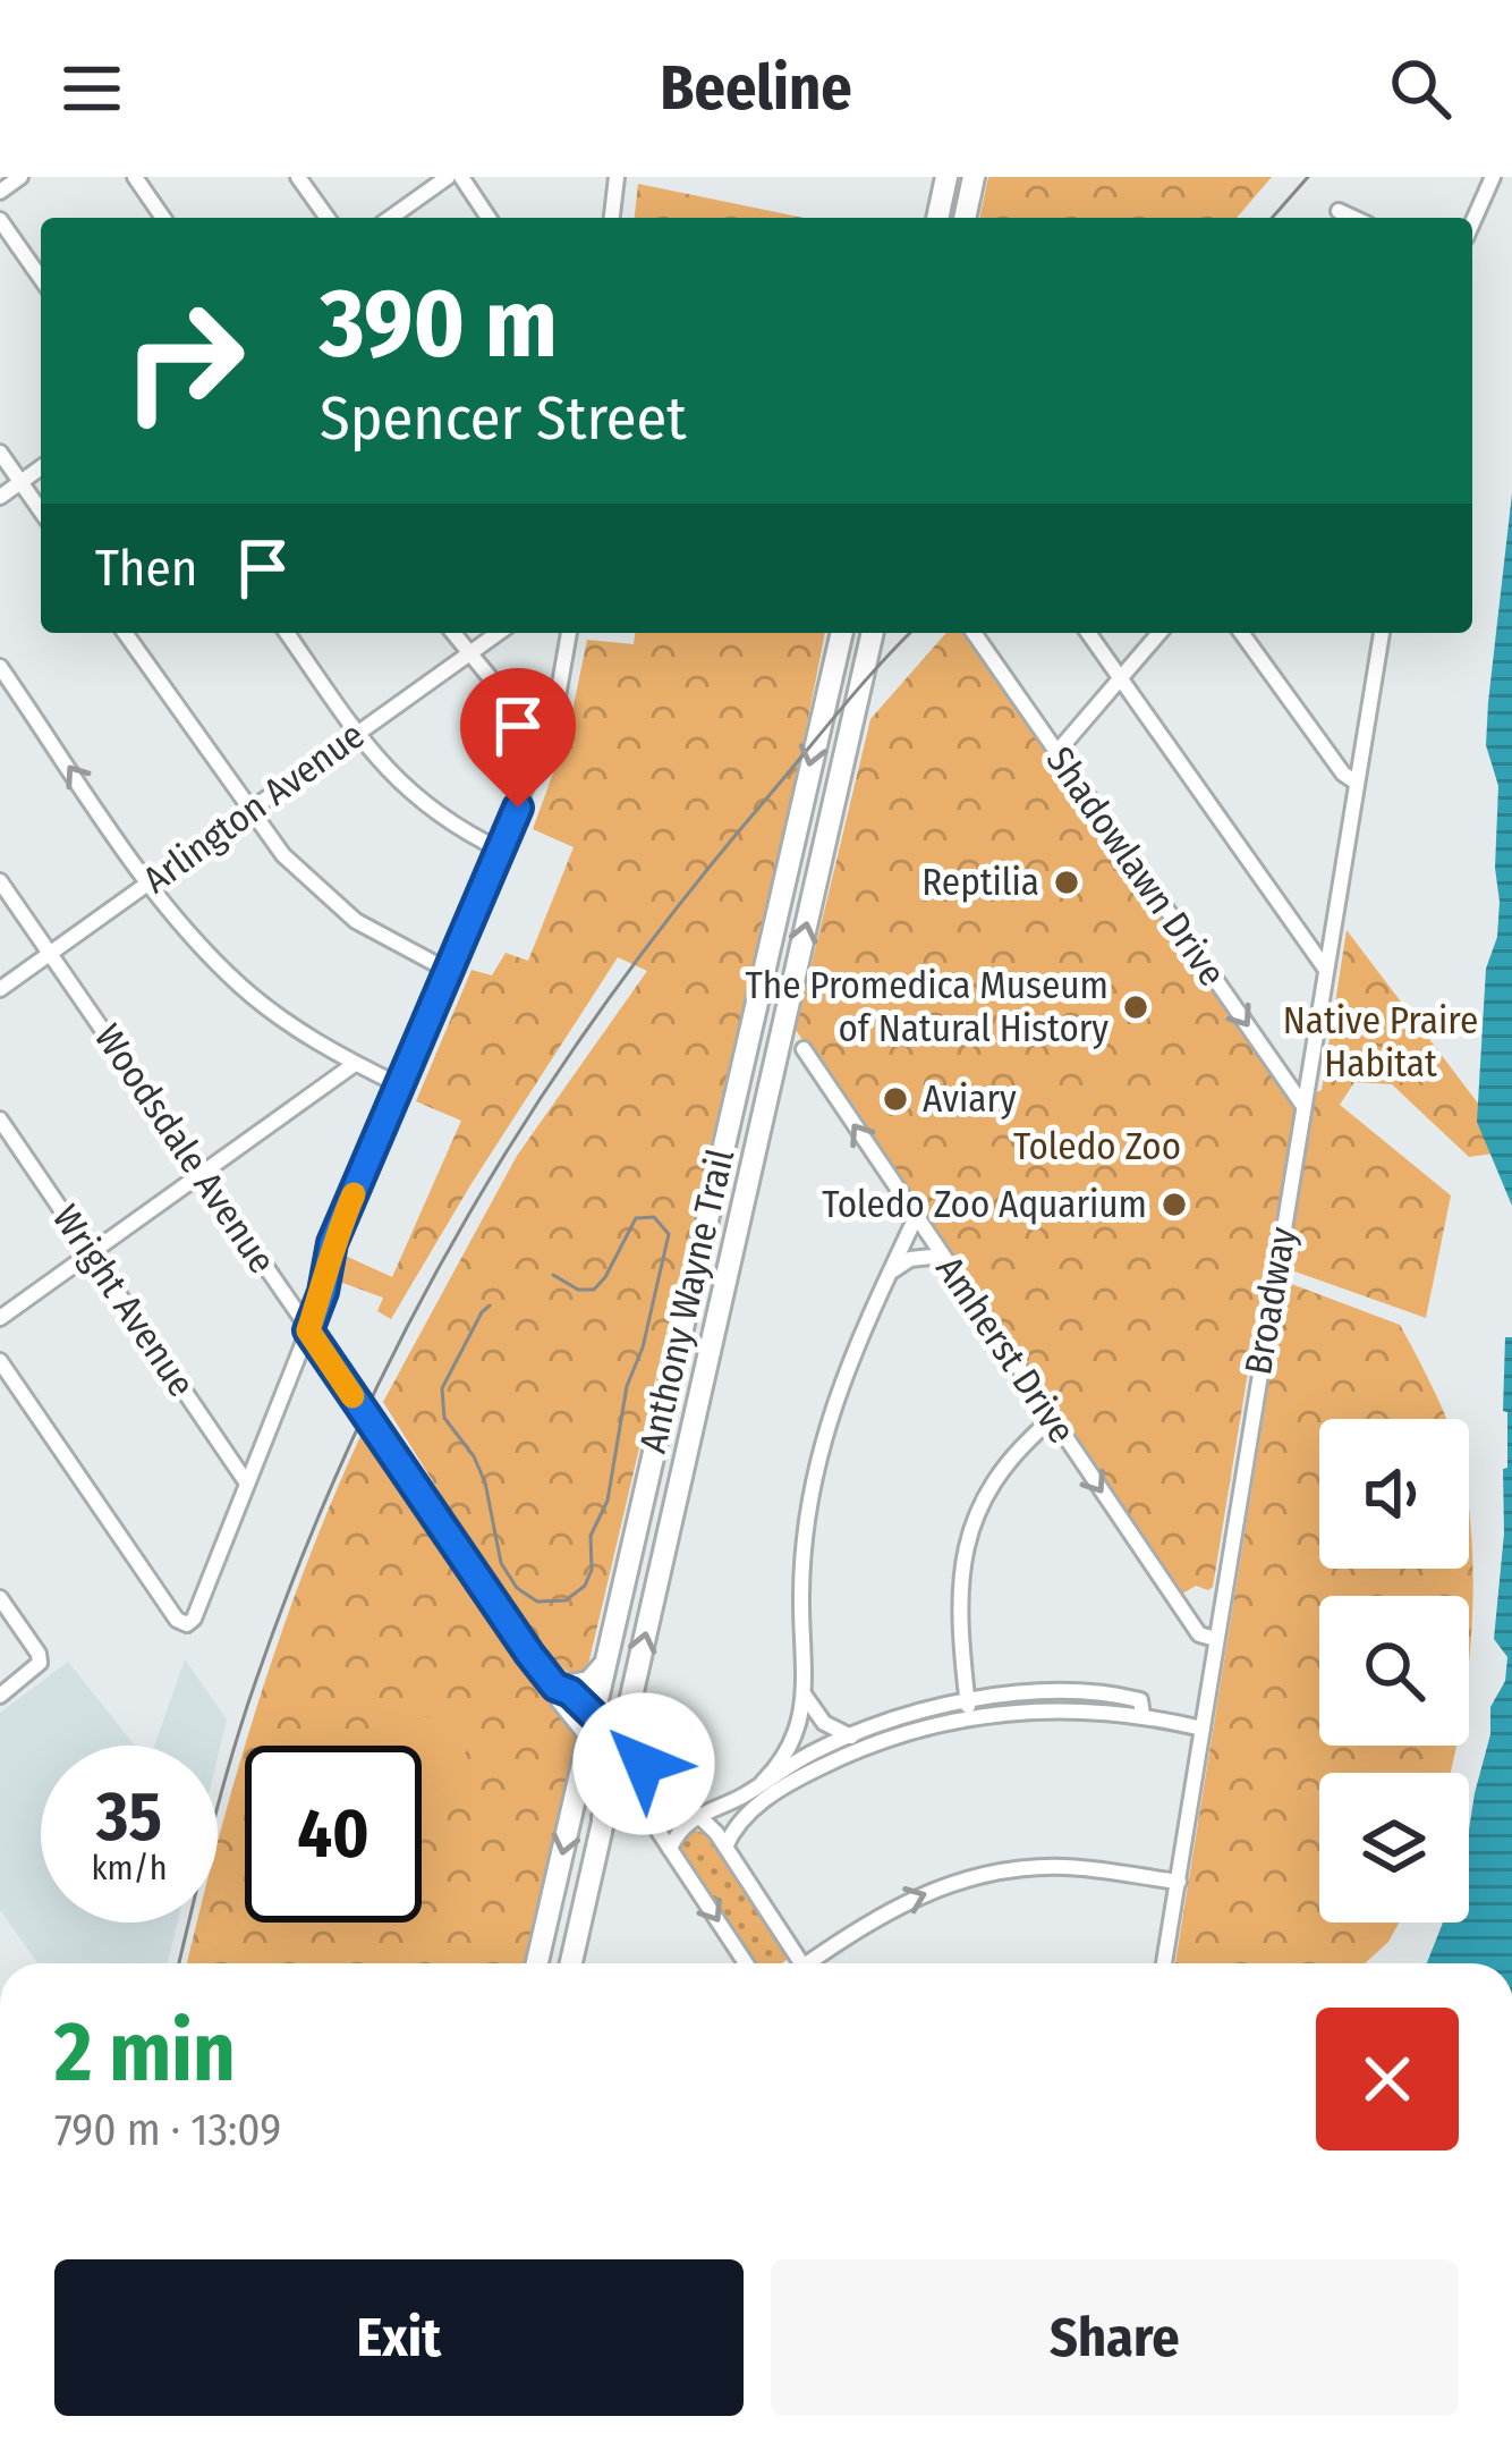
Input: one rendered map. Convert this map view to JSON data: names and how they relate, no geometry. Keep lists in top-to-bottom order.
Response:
{
  "streets": {
    "highway": ["Anthony Wayne Trail"],
    "street": [
      "Arlington Avenue",
      "Shadowlawn Drive",
      "Woodsdale Avenue",
      "Wright Avenue",
      "Broadway",
      "Amherst Drive"
    ]
  },
  "crossings": [
    ["Arlington Avenue", "Woodsdale Avenue"],
    ["Shadowlawn Drive", "Broadway"],
    ["Woodsdale Avenue", "Anthony Wayne Trail"],
    ["Broadway", "Amherst Drive"]
  ],
  "parks": ["Native Praire Habitat", "Toledo Zoo"],
  "places": [
    "Reptilia",
    "The Promedica Museum of Natural History",
    "Aviary",
    "Toledo Zoo Aquarium"
  ],
  "page": {
    "header": "Beeline",
    "turn": ["390 m", "Spencer Street"],
    "then": "Then",
    "speed": "35 km/h",
    "limit": "40",
    "heading": ["2 min", "790 m · 13:09"],
    "buttons": ["Exit", "Share"]
  }
}
